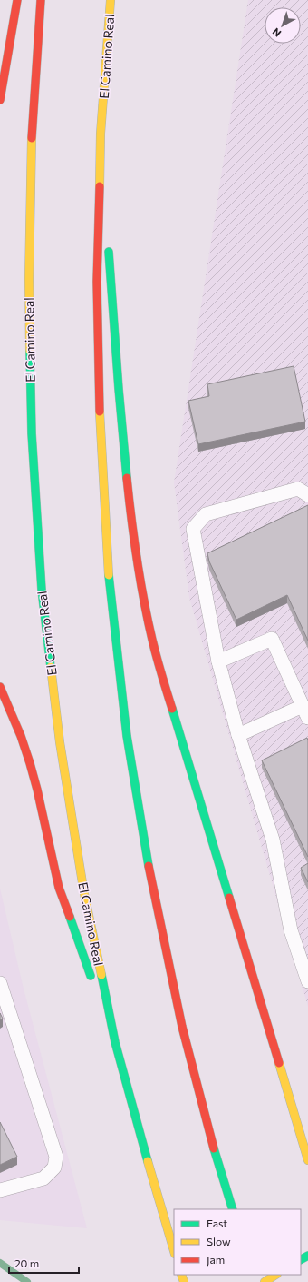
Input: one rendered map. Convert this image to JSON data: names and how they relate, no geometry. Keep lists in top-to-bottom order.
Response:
{
  "streets": {
    "highway": ["El Camino Real"]
  },
  "legend": ["Fast", "Slow", "Jam"],
  "scale_bar": "20 m",
  "north": "bottom left"
}
